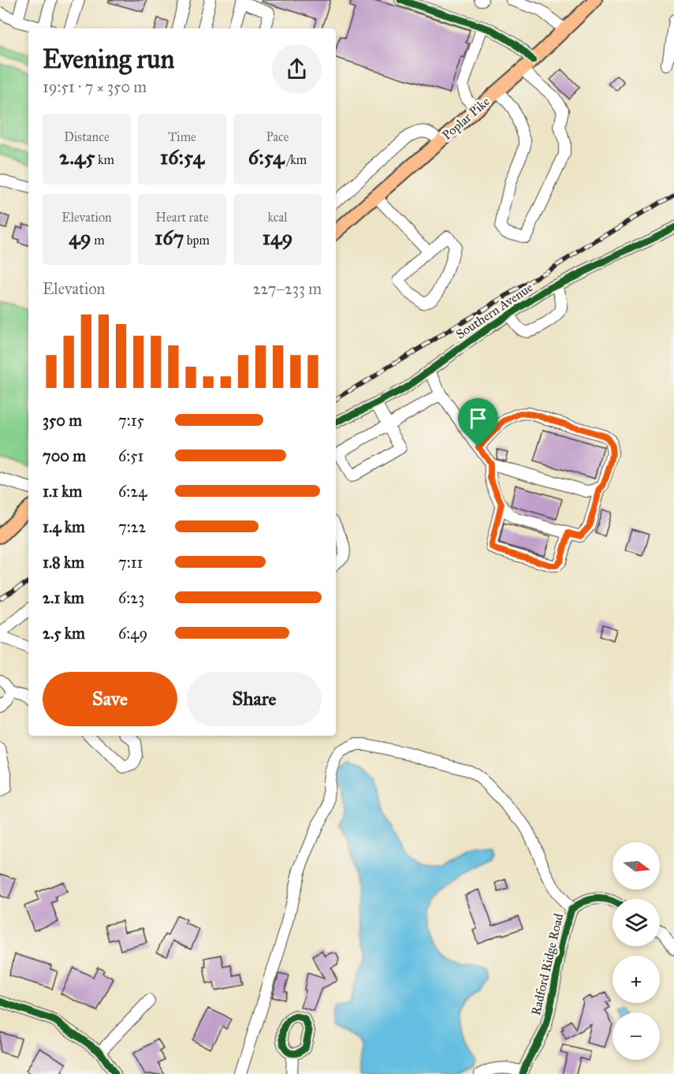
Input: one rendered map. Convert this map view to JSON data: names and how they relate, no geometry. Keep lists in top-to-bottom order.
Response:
{
  "streets": {
    "main road": ["Poplar Pike"],
    "street": ["Southern Avenue", "Radford Ridge Road"]
  },
  "north": "right",
  "page": {
    "heading": ["Evening run", "19:51 · 7 × 350 m"],
    "stats": [
      ["Distance", "2.45 km"],
      ["Time", "16:54"],
      ["Pace", "6:54 /km"],
      ["Elevation", "49 m"],
      ["Heart rate", "167 bpm"],
      ["kcal", "149"]
    ],
    "chart": ["Elevation", "227–233 m"],
    "list": [
      {
        "name": "350 m",
        "note": "7:15"
      },
      {
        "name": "700 m",
        "note": "6:51"
      },
      {
        "name": "1.1 km",
        "note": "6:24"
      },
      {
        "name": "1.4 km",
        "note": "7:22"
      },
      {
        "name": "1.8 km",
        "note": "7:11"
      },
      {
        "name": "2.1 km",
        "note": "6:23"
      },
      {
        "name": "2.5 km",
        "note": "6:49"
      }
    ],
    "buttons": ["Save", "Share"],
    "map_buttons": ["+", "−"]
  }
}
